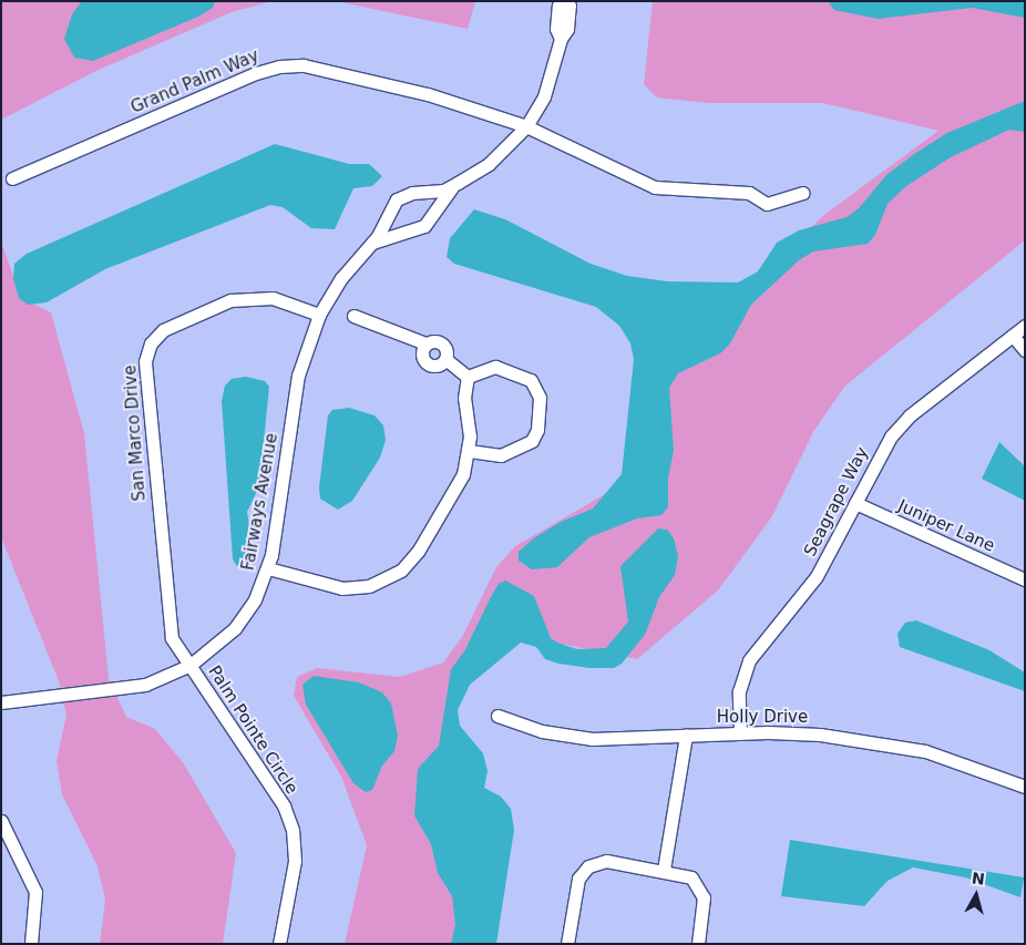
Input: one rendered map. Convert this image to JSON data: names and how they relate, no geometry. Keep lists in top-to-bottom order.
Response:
{
  "streets": {
    "street": [
      "Grand Palm Way",
      "San Marco Drive",
      "Fairways Avenue",
      "Seagrape Way",
      "Juniper Lane",
      "Holly Drive",
      "Palm Pointe Circle"
    ]
  },
  "crossings": [
    ["Grand Palm Way", "Fairways Avenue"],
    ["San Marco Drive", "Fairways Avenue"],
    ["San Marco Drive", "Palm Pointe Circle"],
    ["Fairways Avenue", "Palm Pointe Circle"],
    ["Seagrape Way", "Juniper Lane"],
    ["Seagrape Way", "Holly Drive"]
  ],
  "north": "top"
}
